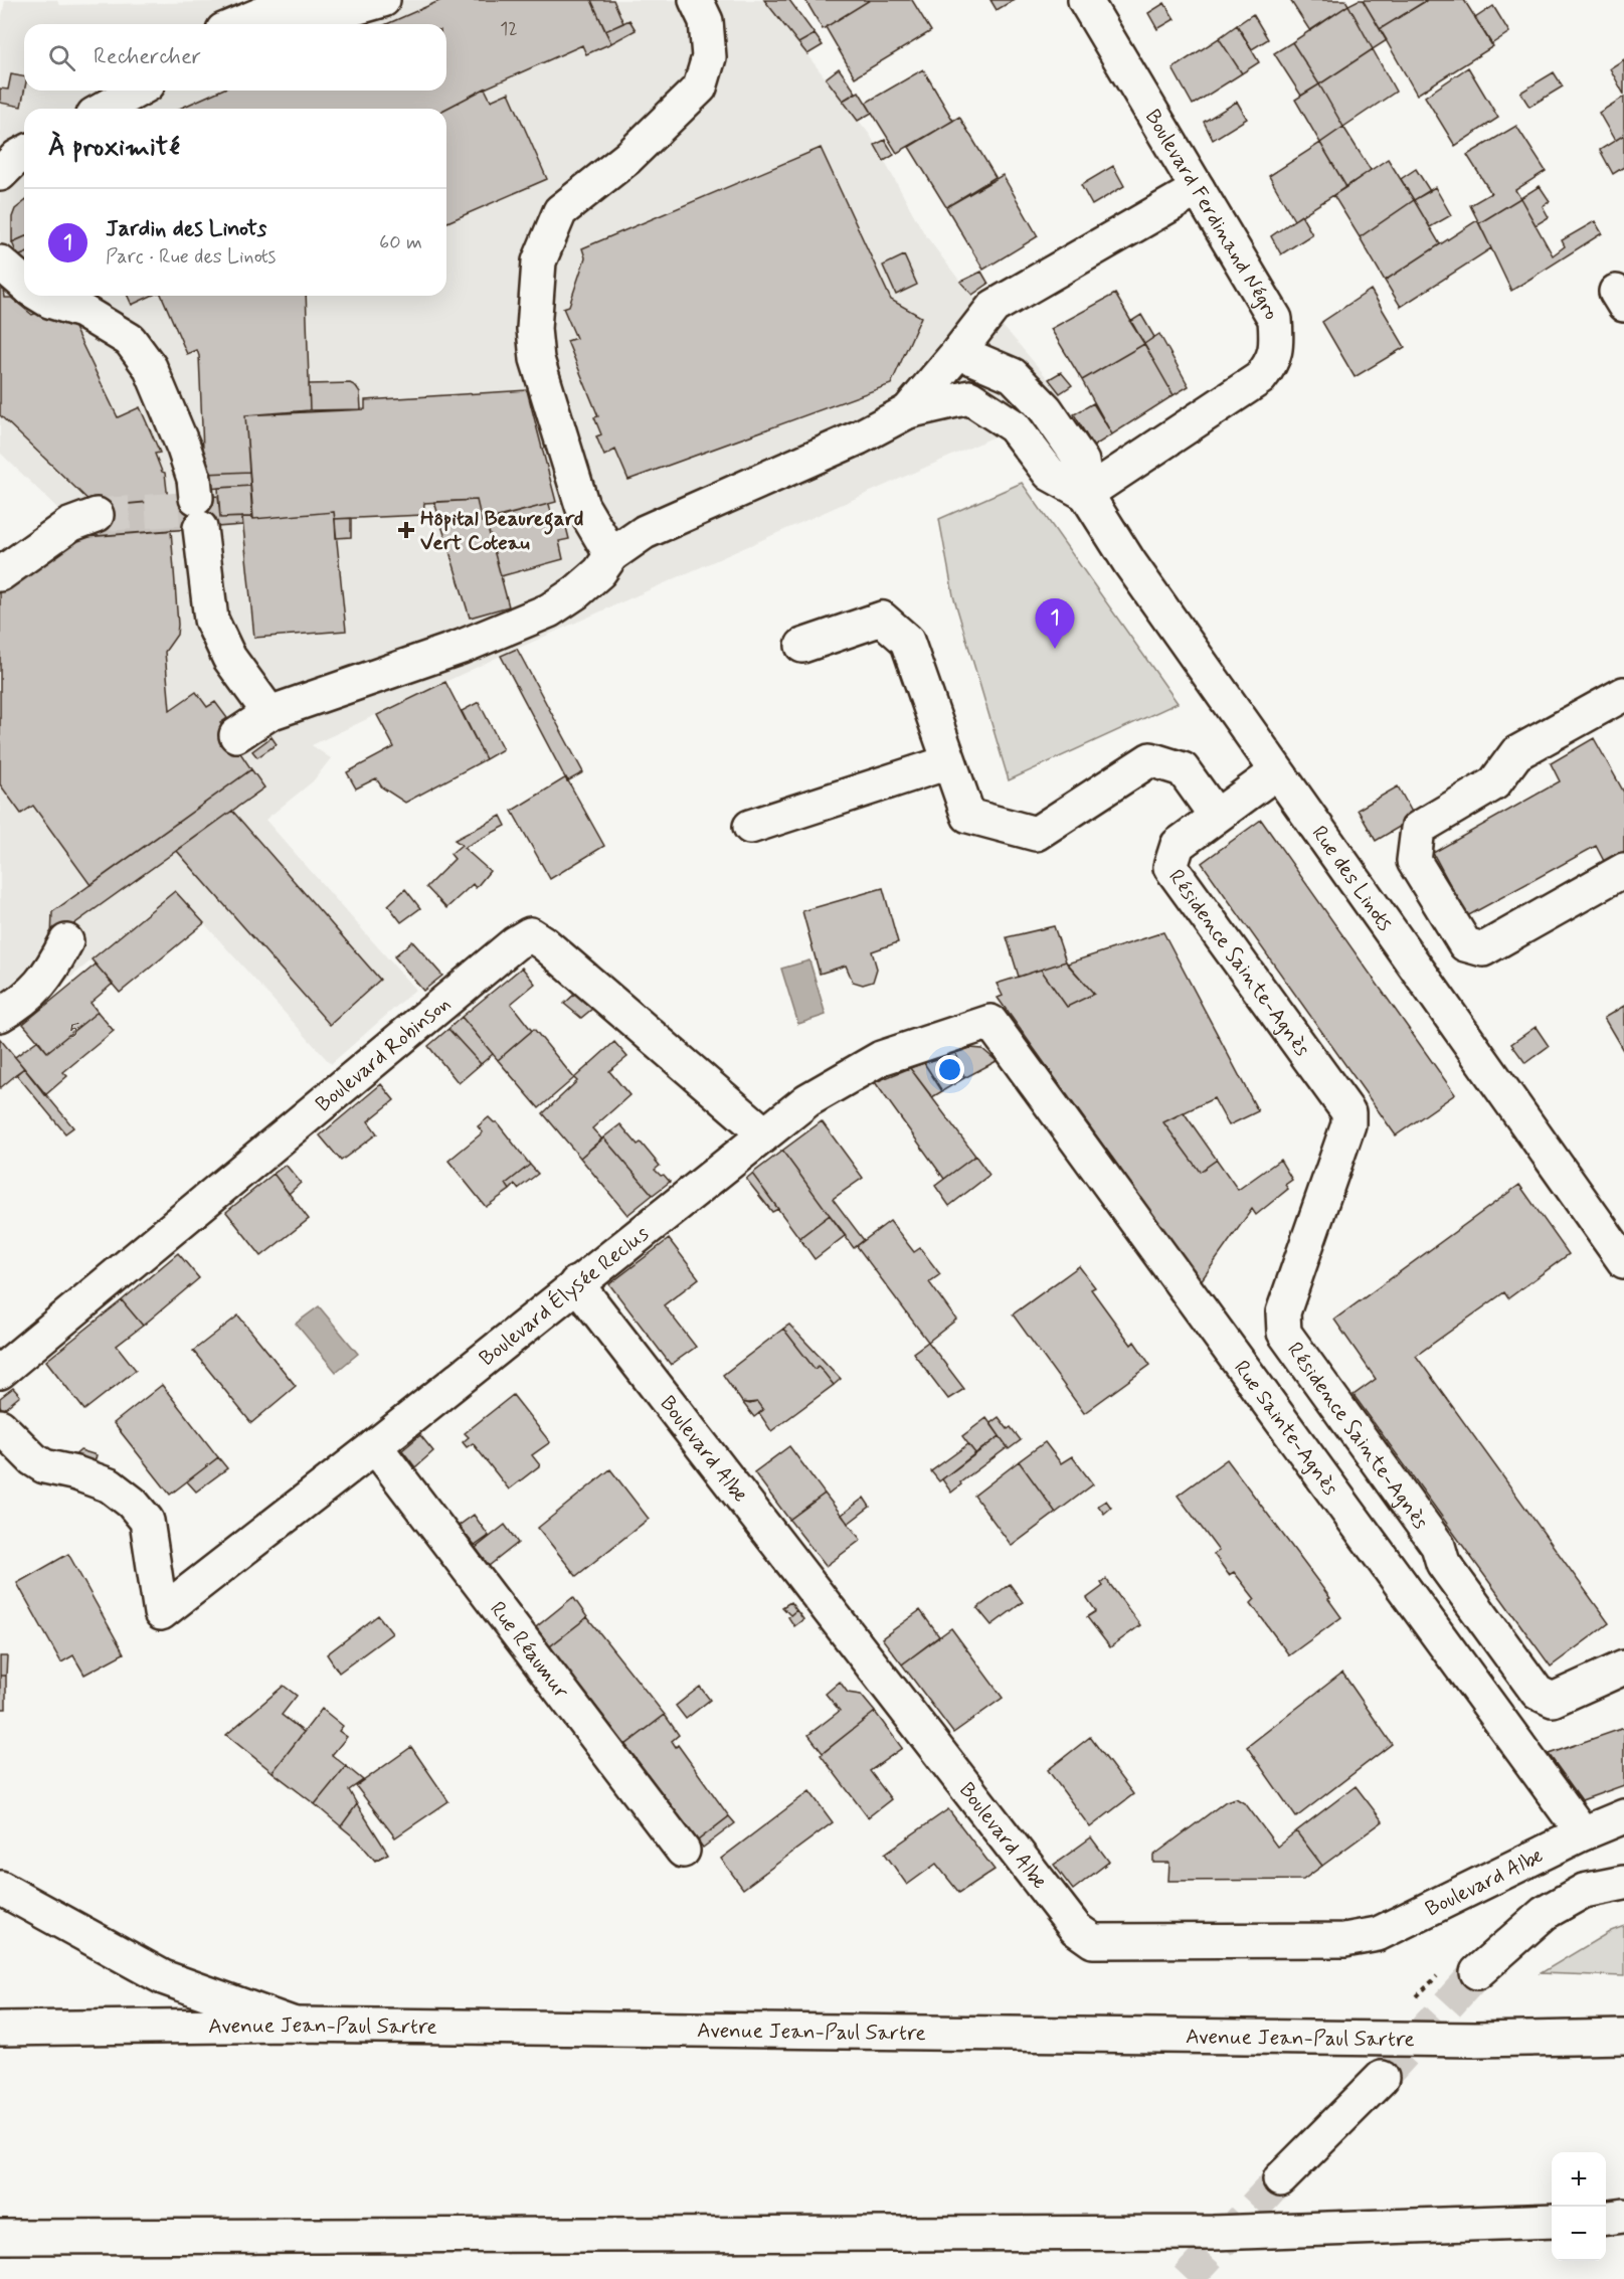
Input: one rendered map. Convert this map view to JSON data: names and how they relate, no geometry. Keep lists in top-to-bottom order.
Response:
{
  "streets": {
    "main road": [
      "Boulevard Ferdinand Négro",
      "Rue des Linots",
      "Résidence Sainte-Agnès",
      "Boulevard Robinson",
      "Boulevard Élysée Reclus",
      "Rue Sainte-Agnès",
      "Boulevard Albe",
      "Rue Réaumur",
      "Avenue Jean-Paul Sartre"
    ]
  },
  "crossings": [
    ["Boulevard Ferdinand Négro", "Rue des Linots"],
    ["Rue des Linots", "Résidence Sainte-Agnès"],
    ["Boulevard Robinson", "Boulevard Élysée Reclus"],
    ["Boulevard Élysée Reclus", "Rue Sainte-Agnès"],
    ["Boulevard Élysée Reclus", "Boulevard Albe"],
    ["Boulevard Élysée Reclus", "Rue Réaumur"],
    ["Rue Sainte-Agnès", "Boulevard Albe"]
  ],
  "places": {
    "health": ["Hôpital Beauregard Vert Coteau"]
  },
  "house_numbers": ["12", "5"],
  "page": {
    "search": "Rechercher",
    "heading": "À proximité",
    "list": [
      {
        "mark": "1",
        "name": "Jardin des Linots",
        "note": "Parc · Rue des Linots",
        "value": "60 m"
      }
    ],
    "pins": "1",
    "map_buttons": ["+", "−"]
  }
}
